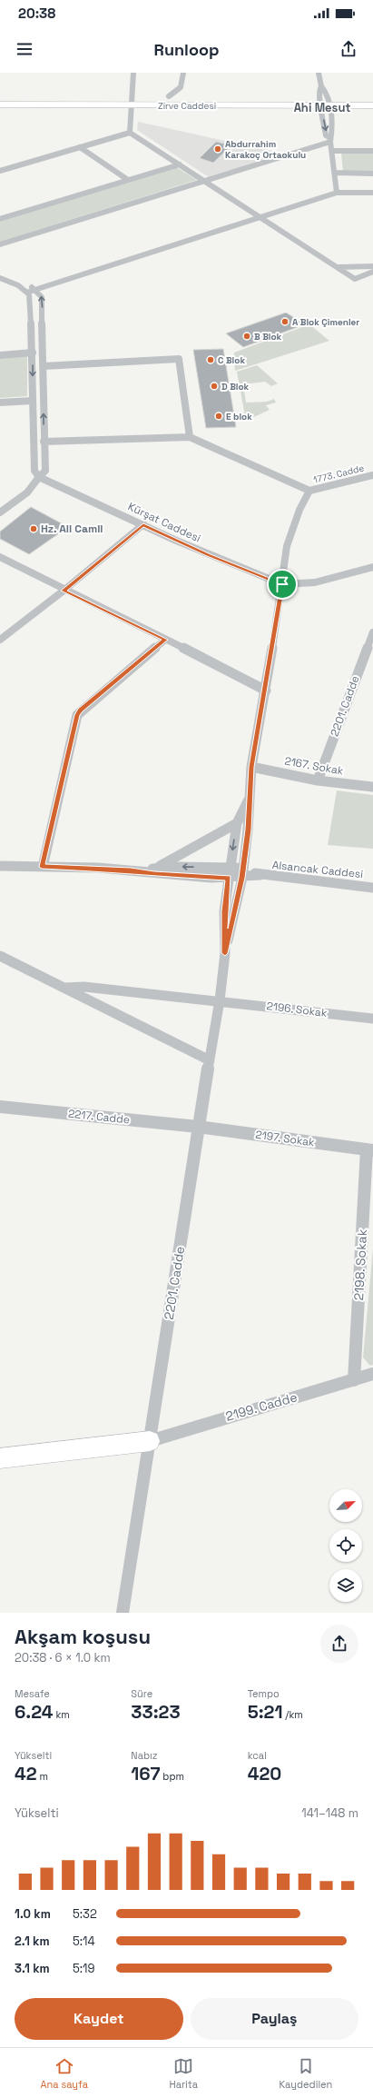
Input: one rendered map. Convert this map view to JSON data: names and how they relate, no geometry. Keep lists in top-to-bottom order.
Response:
{
  "streets": {
    "main road": ["Zirve Caddesi"],
    "street": [
      "1773. Cadde",
      "Kürşat Caddesi",
      "2201. Cadde",
      "2167. Sokak",
      "Alsancak Caddesi",
      "2196. Sokak",
      "2217. Cadde",
      "2197. Sokak",
      "2198. Sokak",
      "2199. Cadde"
    ]
  },
  "crossings": [
    ["1773. Cadde", "2201. Cadde"],
    ["Kürşat Caddesi", "2201. Cadde"],
    ["2201. Cadde", "2167. Sokak"],
    ["2201. Cadde", "Alsancak Caddesi"],
    ["2201. Cadde", "2196. Sokak"],
    ["2201. Cadde", "2217. Cadde"],
    ["2201. Cadde", "2197. Sokak"],
    ["2201. Cadde", "2199. Cadde"],
    ["2217. Cadde", "2197. Sokak"],
    ["2197. Sokak", "2198. Sokak"],
    ["2198. Sokak", "2199. Cadde"]
  ],
  "districts": ["Ahi Mesut"],
  "places": [
    "Abdurrahim Karakoç Ortaokulu",
    "A Blok Çimenler",
    "B Blok",
    "C Blok",
    "D Blok",
    "E blok",
    "Hz. Ali Camii"
  ],
  "north": "top right",
  "page": {
    "status": "20:38",
    "header": "Runloop",
    "heading": ["Akşam koşusu", "20:38 · 6 × 1.0 km"],
    "stats": [
      ["Mesafe", "6.24 km"],
      ["Süre", "33:23"],
      ["Tempo", "5:21 /km"],
      ["Yükselti", "42 m"],
      ["Nabız", "167 bpm"],
      ["kcal", "420"]
    ],
    "chart": ["Yükselti", "141–148 m"],
    "list": [
      {
        "name": "1.0 km",
        "note": "5:32"
      },
      {
        "name": "2.1 km",
        "note": "5:14"
      },
      {
        "name": "3.1 km",
        "note": "5:19"
      }
    ],
    "buttons": ["Kaydet", "Paylaş"],
    "tabs": ["Ana sayfa", "Harita", "Kaydedilen"]
  }
}
